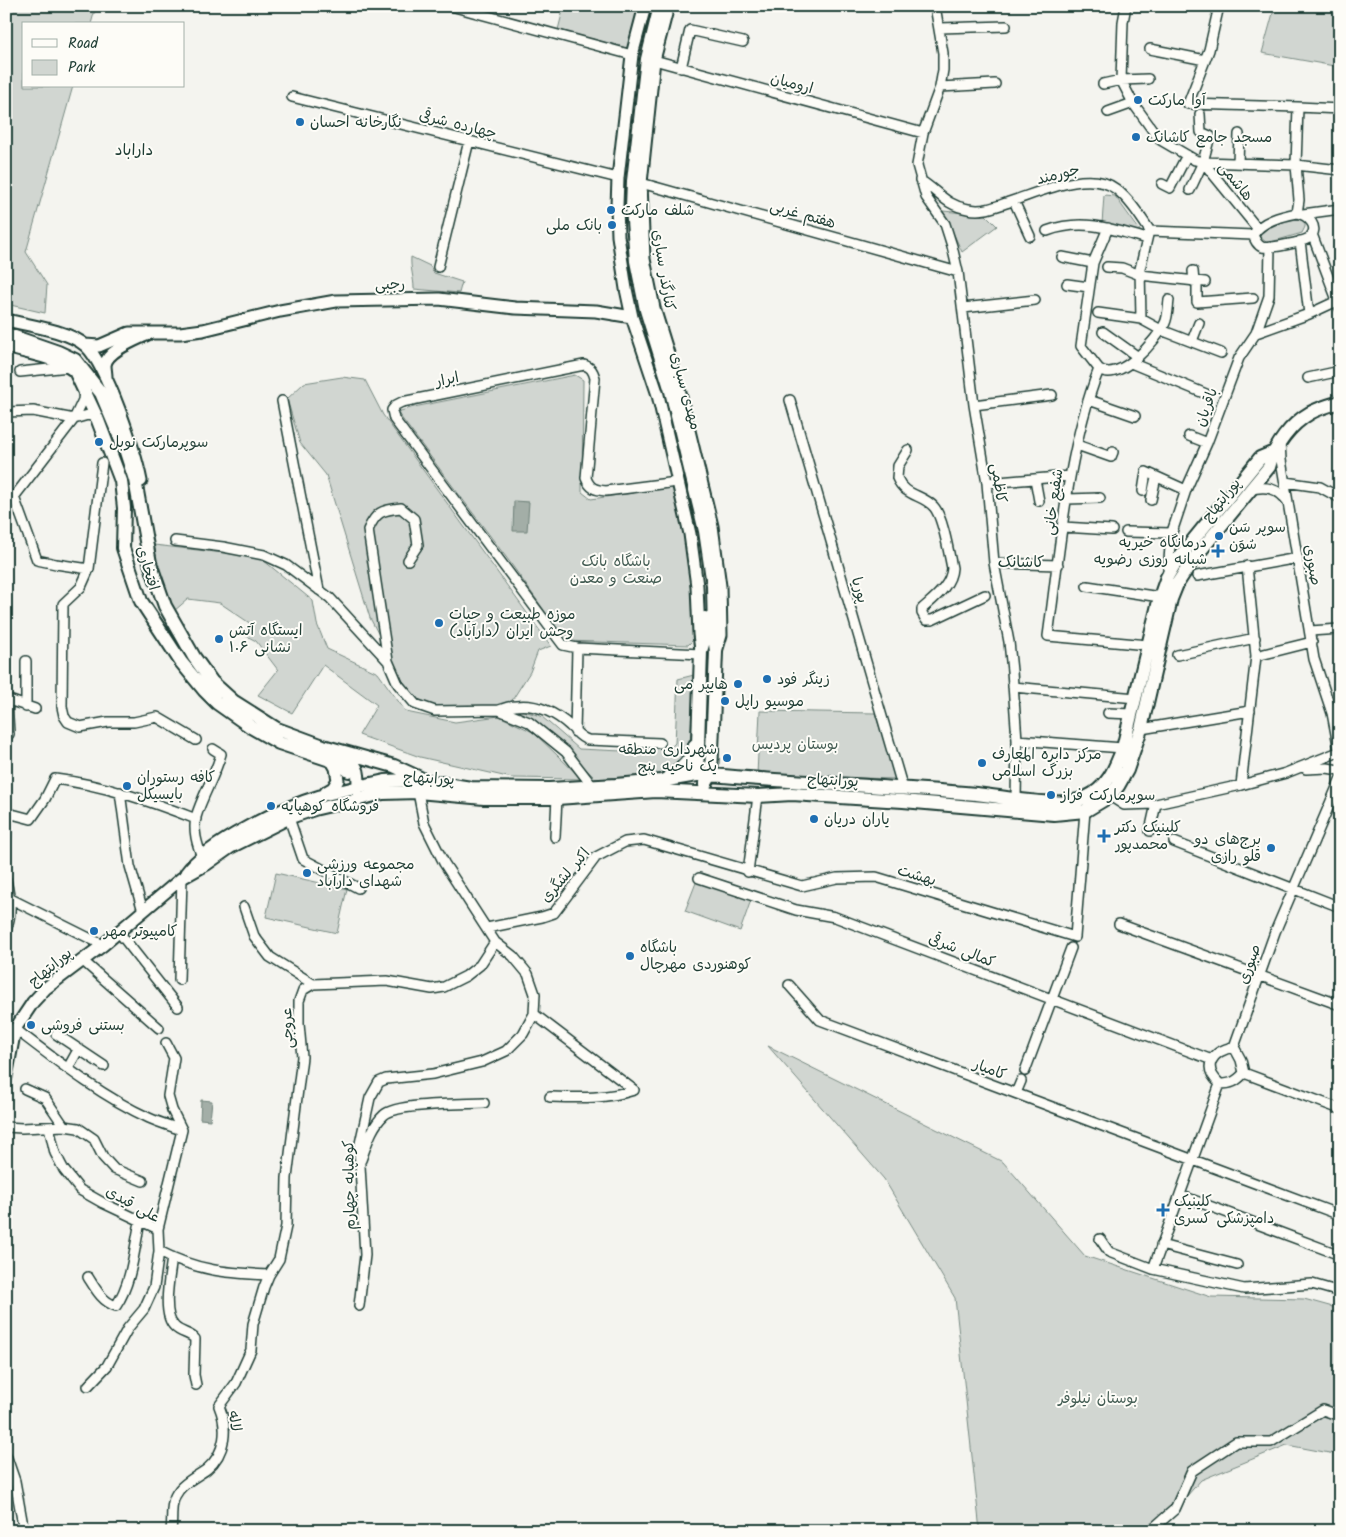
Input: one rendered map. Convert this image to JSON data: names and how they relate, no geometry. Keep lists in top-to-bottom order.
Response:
{
  "streets": {
    "main road": [
      "رجبی",
      "مهدی سباری",
      "پورابتهاج",
      "افتخاری"
    ],
    "street": [
      "ارومیان",
      "چهارده شرقی",
      "جورمند",
      "هاشمی",
      "هفتم غربی",
      "ابرار",
      "باقریان",
      "کاظمی",
      "شفیع خانی",
      "صبوری",
      "پوریا",
      "اکبر لشگری",
      "بهشت",
      "کمالی شرقی",
      "عروجی",
      "کامیار",
      "کوهپایه چهارم",
      "علی قیدی",
      "لاله"
    ]
  },
  "crossings": [
    ["ارومیان", "مهدی سباری"],
    ["چهارده شرقی", "هفتم غربی"],
    ["چهارده شرقی", "مهدی سباری"],
    ["جورمند", "کاظمی"],
    ["هاشمی", "باقریان"],
    ["هفتم غربی", "مهدی سباری"],
    ["هفتم غربی", "کاظمی"],
    ["مهدی سباری", "پورابتهاج"],
    ["باقریان", "پورابتهاج"],
    ["کاظمی", "پورابتهاج"],
    ["پورابتهاج", "شفیع خانی"],
    ["پورابتهاج", "صبوری"],
    ["پورابتهاج", "افتخاری"],
    ["پورابتهاج", "پوریا"],
    ["پورابتهاج", "بهشت"],
    ["صبوری", "کمالی شرقی"],
    ["اکبر لشگری", "بهشت"],
    ["عروجی", "لاله"]
  ],
  "districts": ["داراباد", "کاشانک"],
  "parks": ["باشگاه بانک صنعت و معدن", "بوستان پردیس", "بوستان نیلوفر"],
  "places": {
    "other": [
      "آوا مارکت",
      "نگارخانه احسان",
      "مسجد جامع کاشانک",
      "شلف مارکت",
      "بانک ملی",
      "سوپرمارکت نوبل",
      "سوپر سَن سُوَن",
      "موزه طبیعت و حیات وحش ایران (دارآباد)",
      "ایستگاه آتش نشانی ۱۰۶",
      "زینگر فود",
      "هایپر می",
      "موسیو راپل",
      "شهرداری منطقه یک ناحیه پنج",
      "مرکز دایره المعارف بزرگ اسلامی",
      "کافه رستوران بایسیکل",
      "سوپرمارکت فراز",
      "فروشگاه کوهپایه",
      "یاران دریان",
      "برج‌های دو قلو رازی",
      "مجموعه ورزشی شهدای دارآباد",
      "کامپیوتر مهر",
      "باشگاه کوهنوردی مهرچال",
      "بستنی فروشی"
    ],
    "health": ["درمانگاه خیریه شبانه روزی رضویه", "کلینیک دکتر محمدپور", "کلینیک دامپزشکی کسری"]
  },
  "legend": ["Road", "Park"]
}
